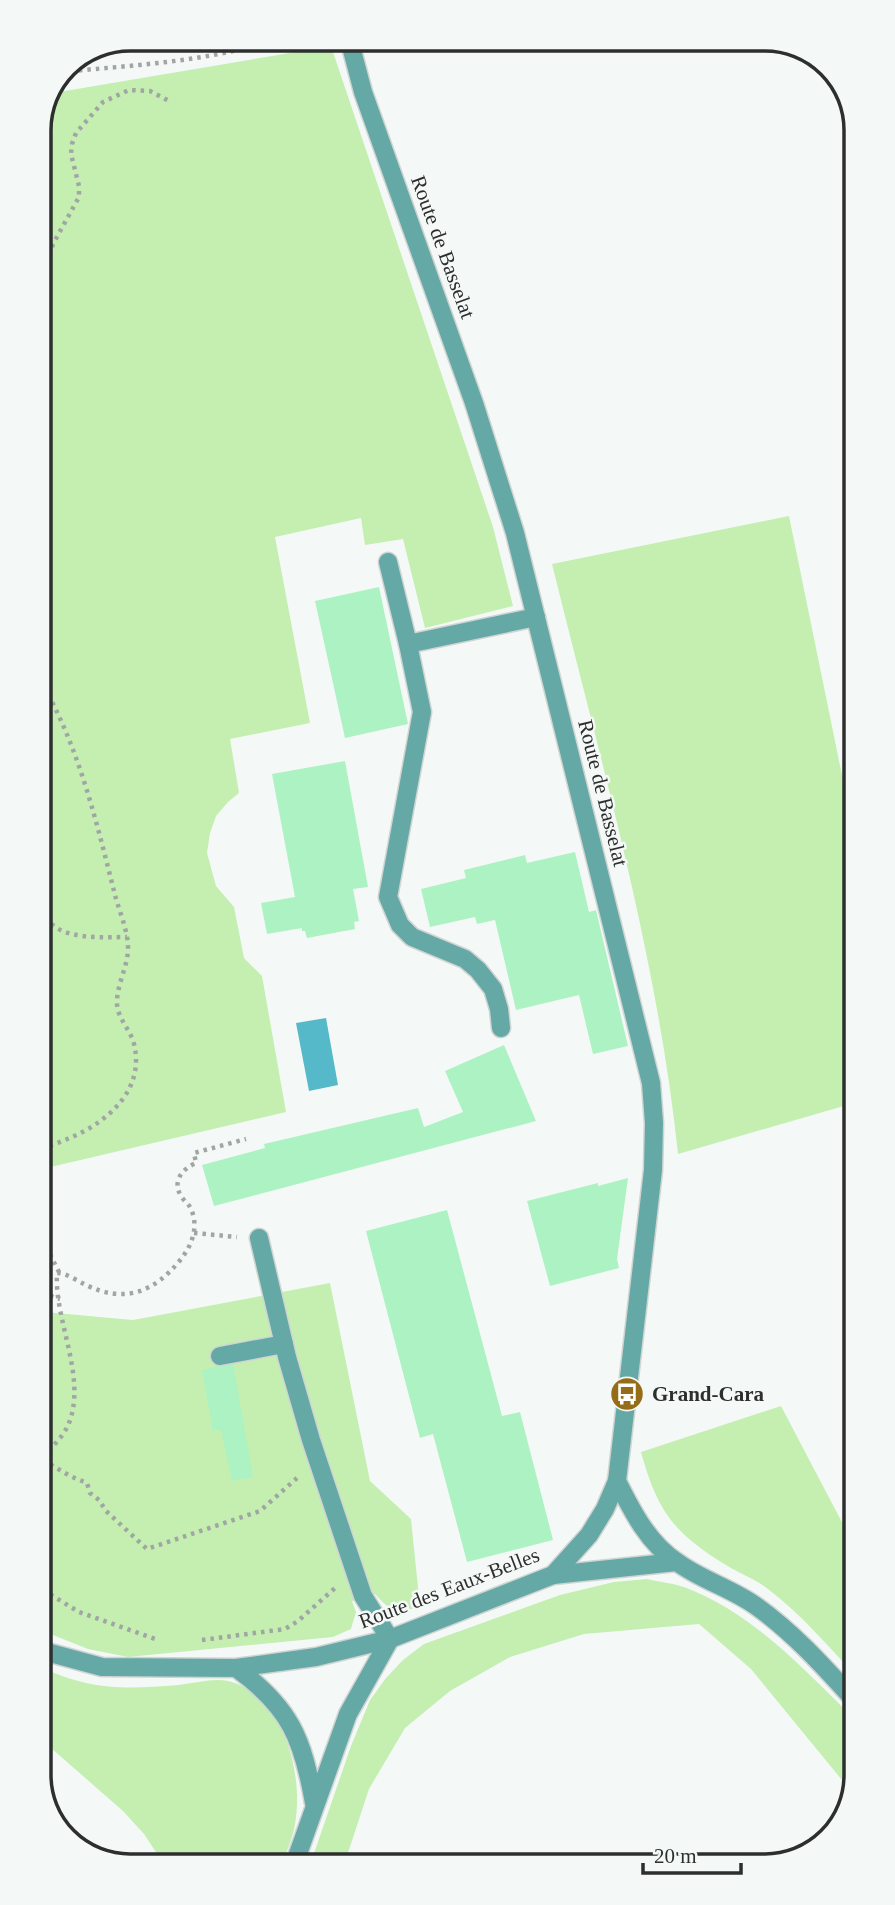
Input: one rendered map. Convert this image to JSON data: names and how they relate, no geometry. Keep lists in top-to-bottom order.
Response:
{
  "streets": {
    "street": ["Route de Basselat", "Route des Eaux-Belles"]
  },
  "crossings": [
    ["Route de Basselat", "Route des Eaux-Belles"]
  ],
  "places": {
    "bus stop": ["Grand-Cara"]
  },
  "scale_bar": "20 m"
}
